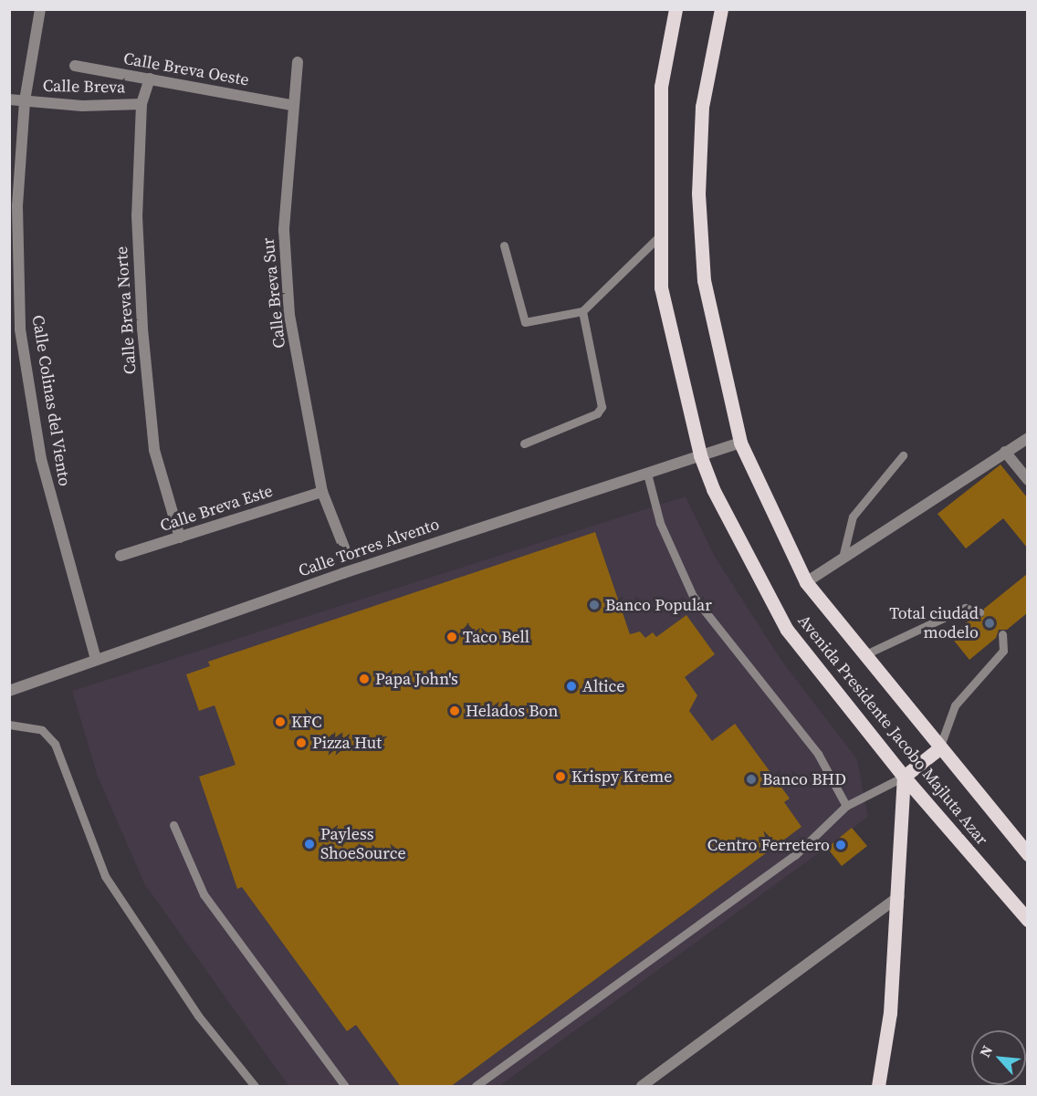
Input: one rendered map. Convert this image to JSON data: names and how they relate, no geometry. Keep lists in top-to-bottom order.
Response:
{
  "streets": {
    "main road": ["Avenida Presidente Jacobo Majluta Azar"],
    "street": [
      "Calle Breva Oeste",
      "Calle Breva",
      "Calle Breva Sur",
      "Calle Breva Norte",
      "Calle Colinas del Viento",
      "Calle Breva Este",
      "Calle Torres Alvento"
    ]
  },
  "crossings": [
    ["Calle Breva Oeste", "Calle Breva Sur"],
    ["Calle Breva Oeste", "Calle Breva Norte"],
    ["Calle Breva", "Calle Breva Norte"],
    ["Calle Breva", "Calle Colinas del Viento"],
    ["Calle Breva Sur", "Calle Breva Este"],
    ["Calle Breva Norte", "Calle Breva Este"],
    ["Calle Colinas del Viento", "Calle Torres Alvento"],
    ["Calle Torres Alvento", "Avenida Presidente Jacobo Majluta Azar"]
  ],
  "places": [
    "Banco Popular",
    "Total ciudad modelo",
    "Taco Bell",
    "Papa John's",
    "Altice",
    "Helados Bon",
    "KFC",
    "Pizza Hut",
    "Krispy Kreme",
    "Banco BHD",
    "Payless ShoeSource",
    "Centro Ferretero"
  ],
  "north": "top left"
}
